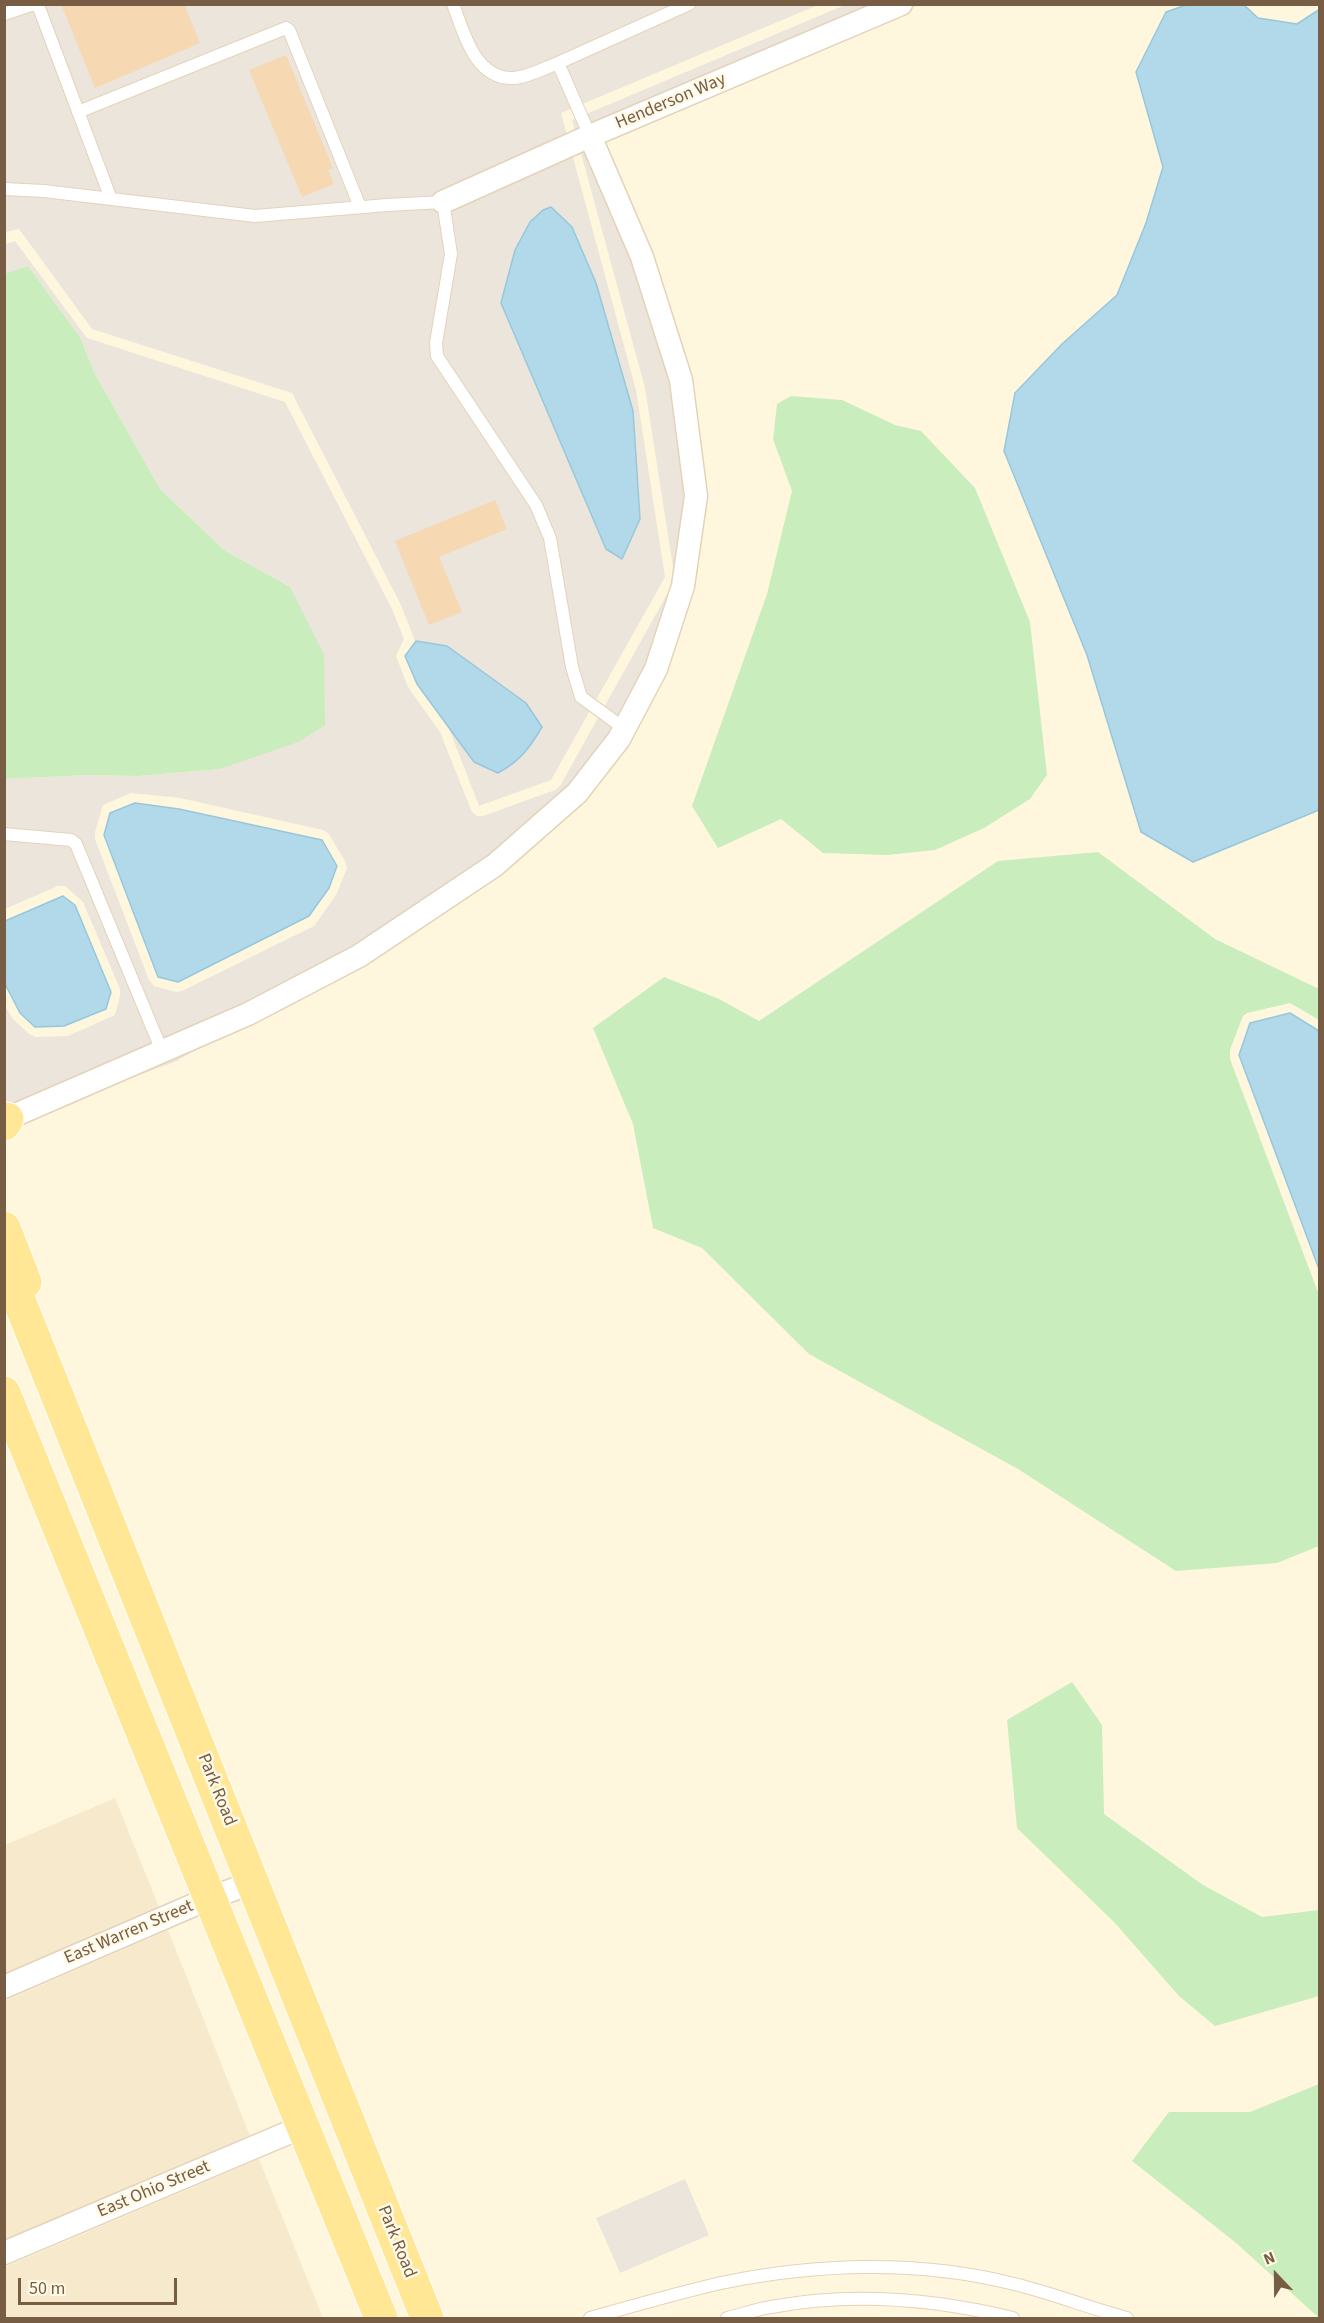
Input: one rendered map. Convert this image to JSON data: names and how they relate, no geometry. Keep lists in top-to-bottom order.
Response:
{
  "streets": {
    "main road": ["Park Road"],
    "street": ["Henderson Way", "East Warren Street", "East Ohio Street"]
  },
  "crossings": [
    ["Park Road", "East Warren Street"]
  ],
  "scale_bar": "50 m",
  "north": "top"
}
